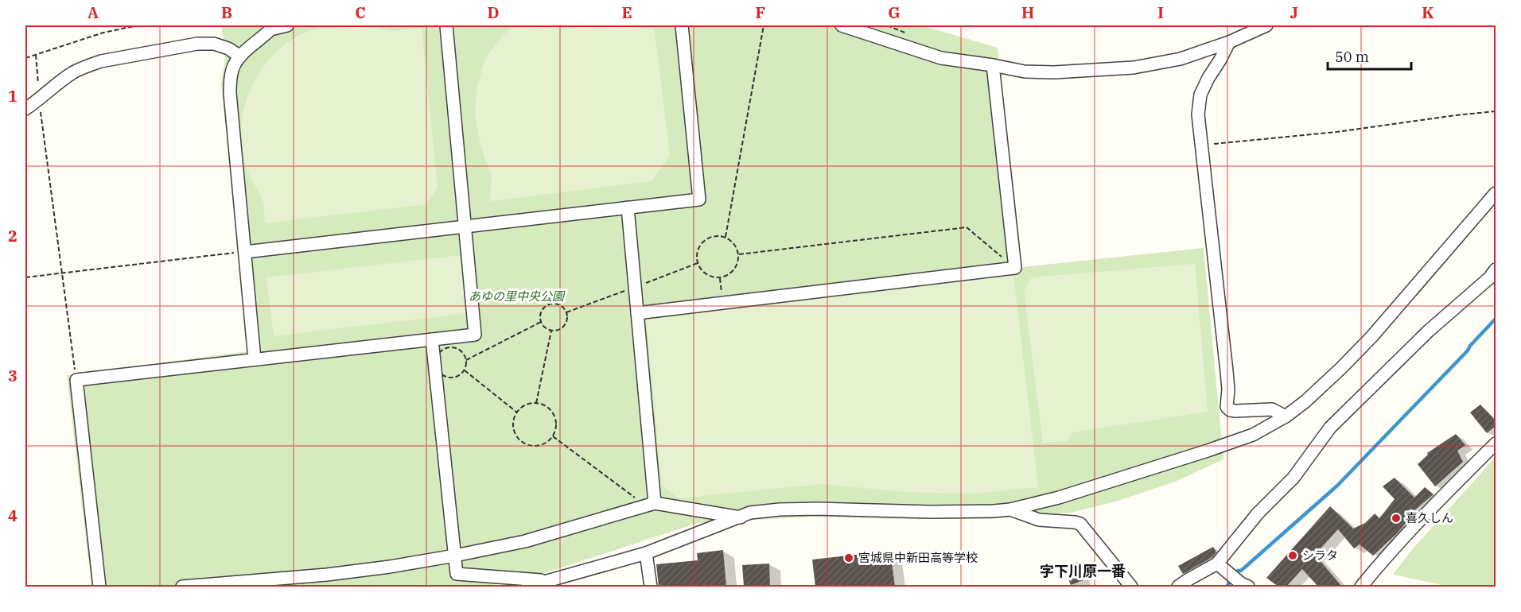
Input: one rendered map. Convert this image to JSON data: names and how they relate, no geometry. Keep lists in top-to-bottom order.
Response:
{
  "districts": ["字下川原一番"],
  "parks": ["あゆの里中央公園"],
  "places": ["喜久しん", "シラタ", "宮城県中新田高等学校"],
  "scale_bar": "50 m",
  "grid": {
    "columns": [
      "A",
      "B",
      "C",
      "D",
      "E",
      "F",
      "G",
      "H",
      "I",
      "J",
      "K"
    ],
    "rows": [
      "1",
      "2",
      "3",
      "4"
    ]
  }
}
